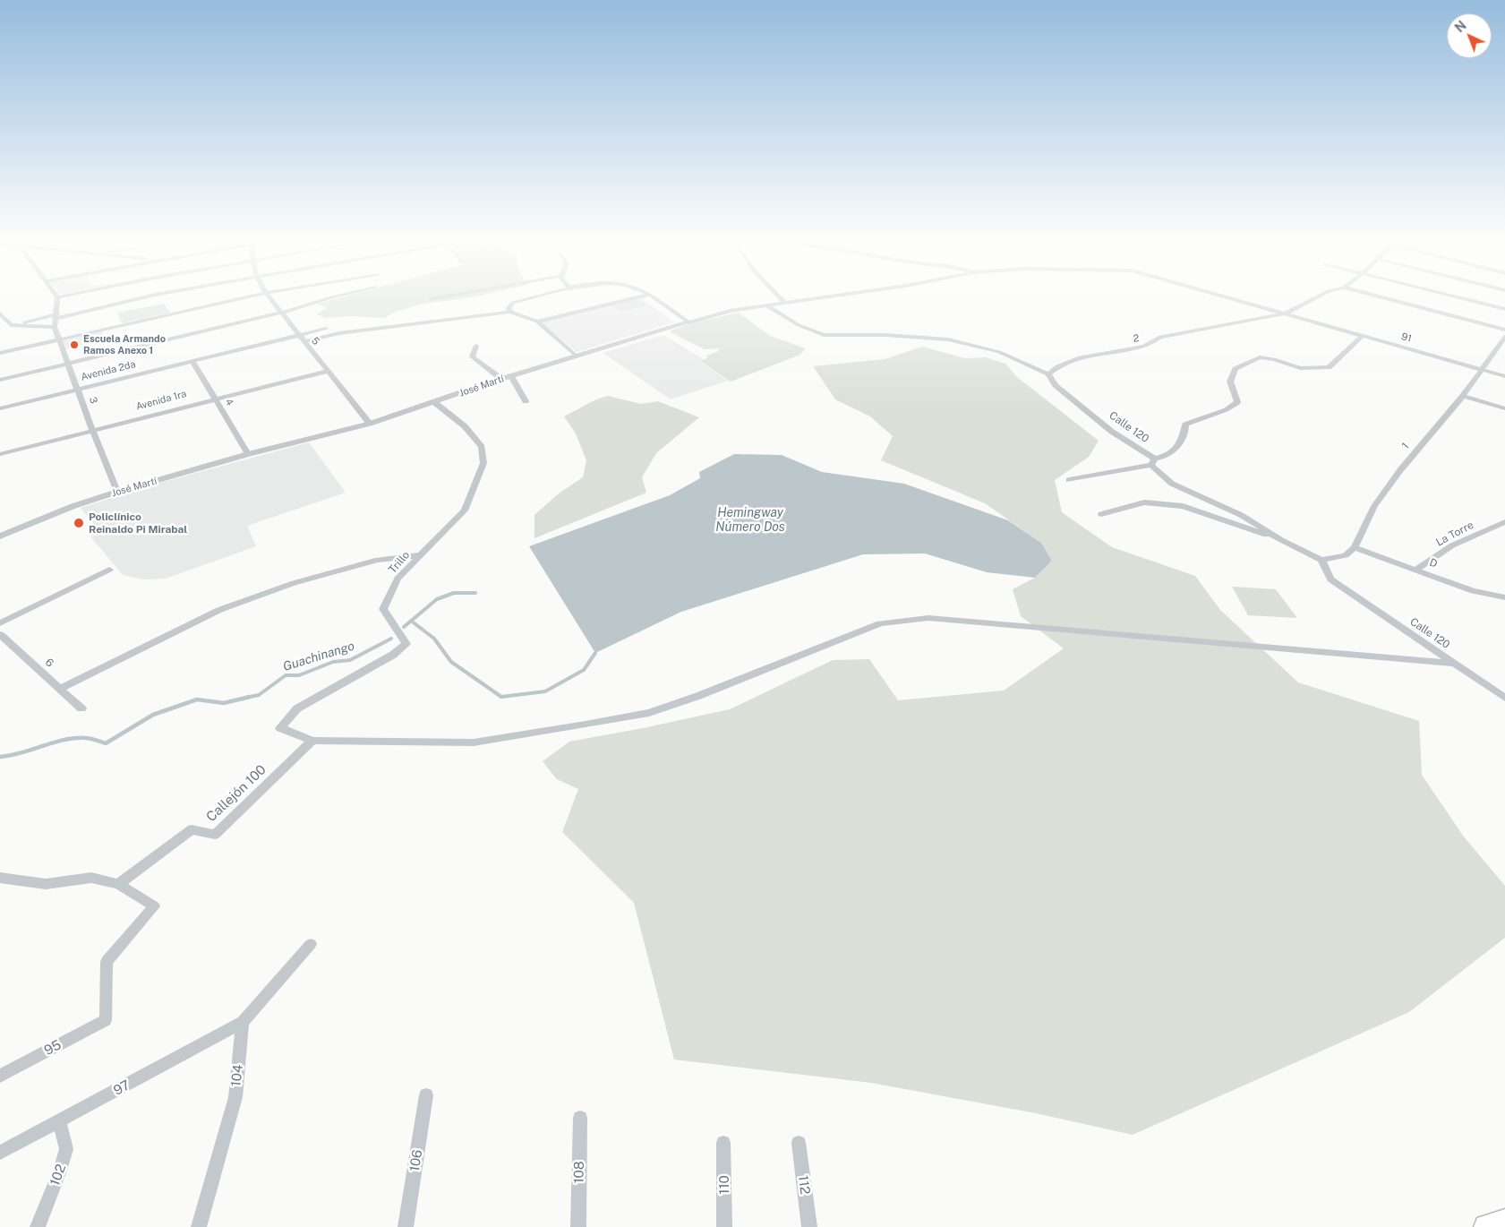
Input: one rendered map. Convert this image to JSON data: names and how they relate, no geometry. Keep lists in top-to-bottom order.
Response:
{
  "streets": {
    "street": [
      "91",
      "2",
      "5",
      "Avenida 2da",
      "José Martí",
      "3",
      "Avenida 1ra",
      "4",
      "Calle 120",
      "1",
      "La Torre",
      "Trillo",
      "D",
      "6",
      "Callejón 100",
      "95",
      "104",
      "97",
      "106",
      "108",
      "102",
      "110",
      "112"
    ]
  },
  "crossings": [
    ["91", "2"],
    ["91", "1"],
    ["2", "Calle 120"],
    ["5", "Avenida 2da"],
    ["5", "José Martí"],
    ["5", "Avenida 1ra"],
    ["Avenida 2da", "3"],
    ["Avenida 2da", "4"],
    ["José Martí", "3"],
    ["José Martí", "4"],
    ["José Martí", "Calle 120"],
    ["José Martí", "Trillo"],
    ["3", "Avenida 1ra"],
    ["Avenida 1ra", "4"],
    ["1", "D"],
    ["La Torre", "D"],
    ["Trillo", "Callejón 100"],
    ["Callejón 100", "95"],
    ["104", "97"],
    ["97", "102"]
  ],
  "water": ["Hemingway Número Dos", "Guachinango"],
  "places": ["Escuela Armando Ramos Anexo 1", "Policlínico Reinaldo Pi Mirabal"],
  "north": "top left"
}
